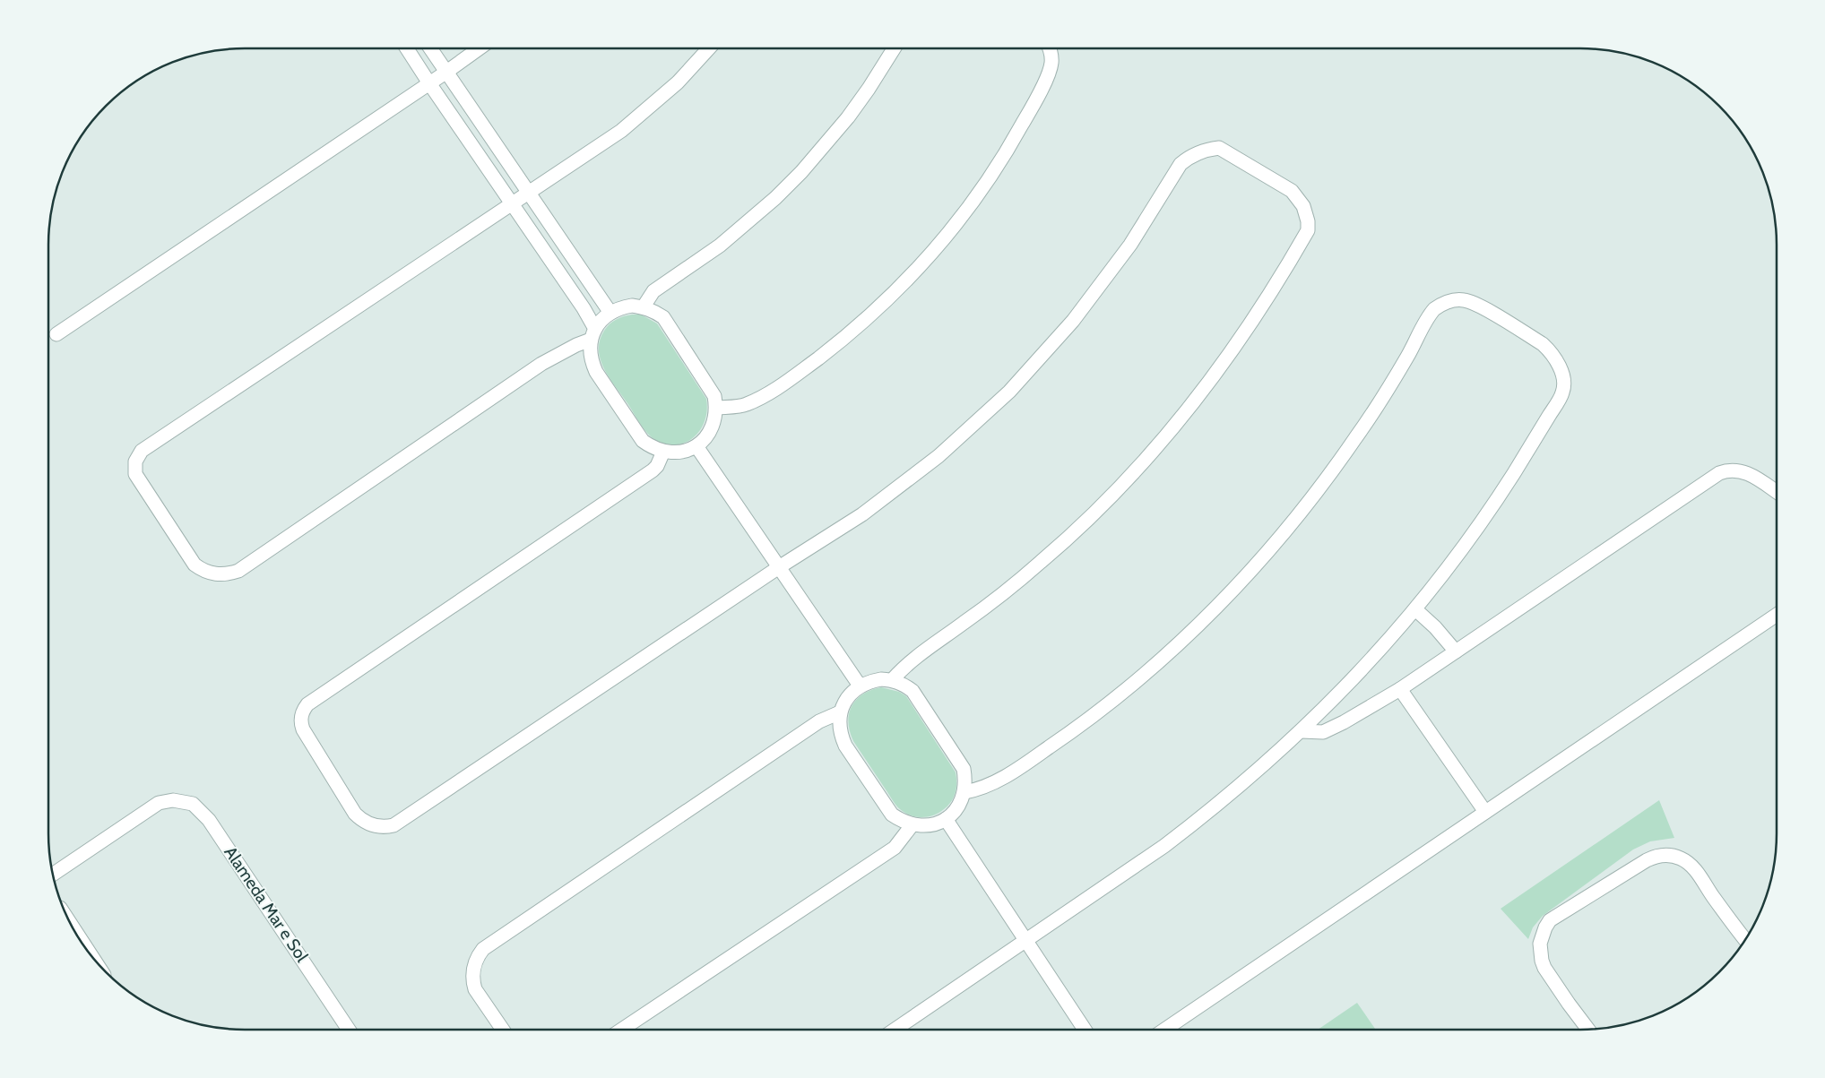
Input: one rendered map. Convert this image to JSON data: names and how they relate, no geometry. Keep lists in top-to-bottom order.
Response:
{
  "streets": {
    "street": ["Alameda Mar e Sol"]
  }
}
